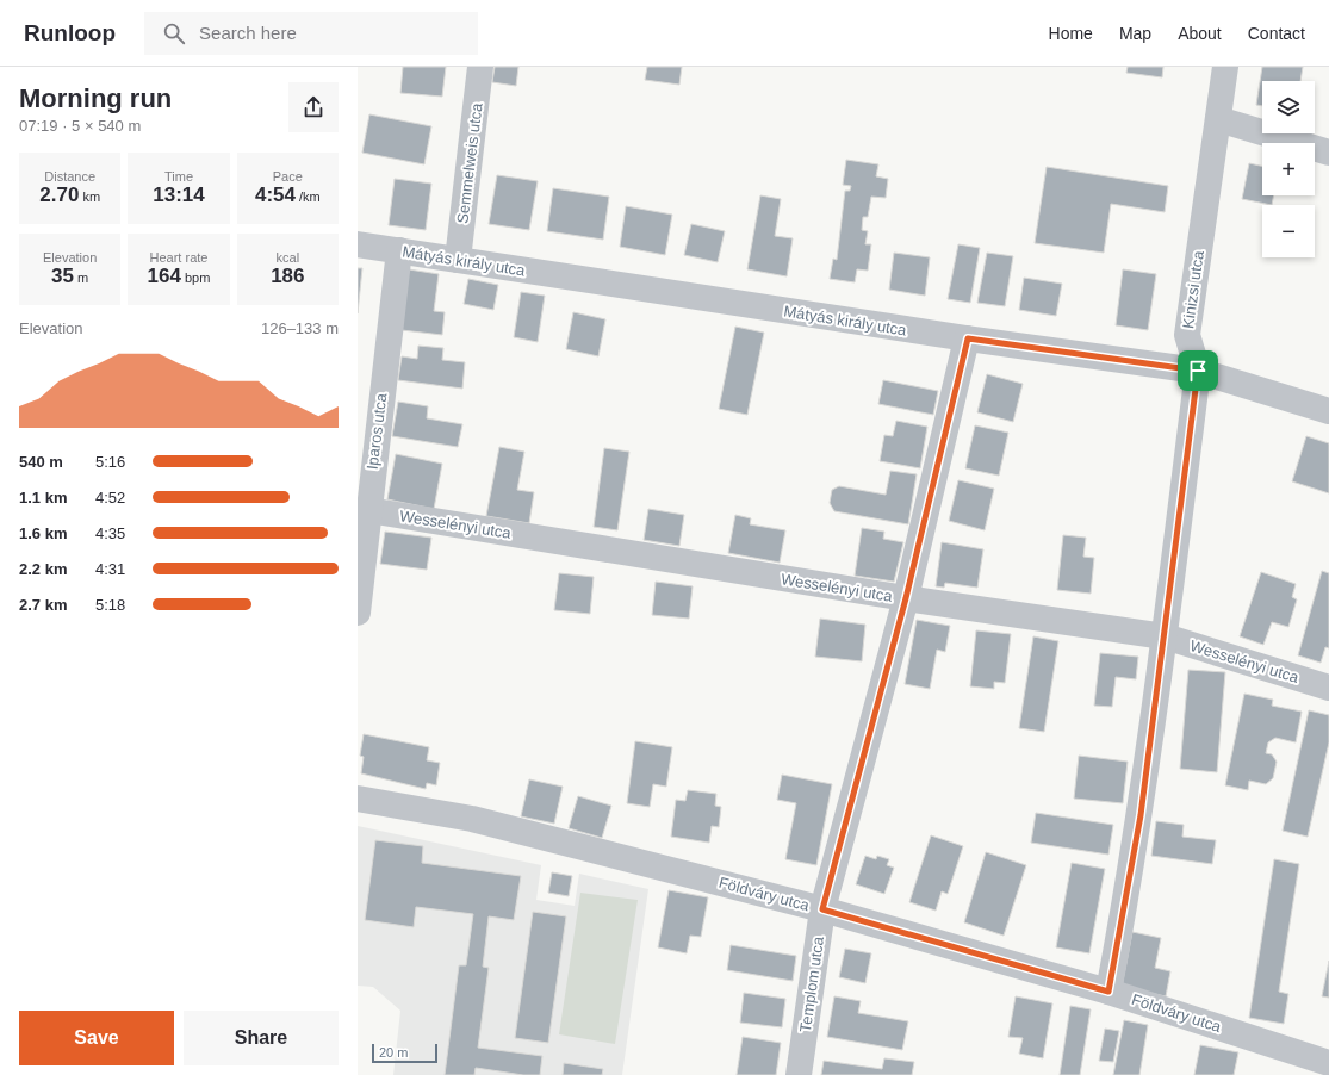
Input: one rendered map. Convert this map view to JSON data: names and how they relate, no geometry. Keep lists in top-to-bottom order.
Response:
{
  "streets": {
    "street": [
      "Semmelweis utca",
      "Mátyás király utca",
      "Kinizsi utca",
      "Iparos utca",
      "Wesselényi utca",
      "Földváry utca",
      "Templom utca"
    ]
  },
  "crossings": [
    ["Semmelweis utca", "Mátyás király utca"],
    ["Mátyás király utca", "Kinizsi utca"],
    ["Mátyás király utca", "Iparos utca"],
    ["Mátyás király utca", "Templom utca"],
    ["Kinizsi utca", "Wesselényi utca"],
    ["Kinizsi utca", "Földváry utca"],
    ["Iparos utca", "Wesselényi utca"],
    ["Wesselényi utca", "Templom utca"],
    ["Földváry utca", "Templom utca"]
  ],
  "scale_bar": "20 m",
  "page": {
    "header": "Runloop",
    "search": "Search here",
    "nav": [
      "Home",
      "Map",
      "About",
      "Contact"
    ],
    "heading": ["Morning run", "07:19 · 5 × 540 m"],
    "map_buttons": ["+", "−"],
    "stats": [
      ["Distance", "2.70 km"],
      ["Time", "13:14"],
      ["Pace", "4:54 /km"],
      ["Elevation", "35 m"],
      ["Heart rate", "164 bpm"],
      ["kcal", "186"]
    ],
    "chart": ["Elevation", "126–133 m"],
    "list": [
      {
        "name": "540 m",
        "note": "5:16"
      },
      {
        "name": "1.1 km",
        "note": "4:52"
      },
      {
        "name": "1.6 km",
        "note": "4:35"
      },
      {
        "name": "2.2 km",
        "note": "4:31"
      },
      {
        "name": "2.7 km",
        "note": "5:18"
      }
    ],
    "buttons": ["Save", "Share"],
    "scale": "20 m"
  }
}
